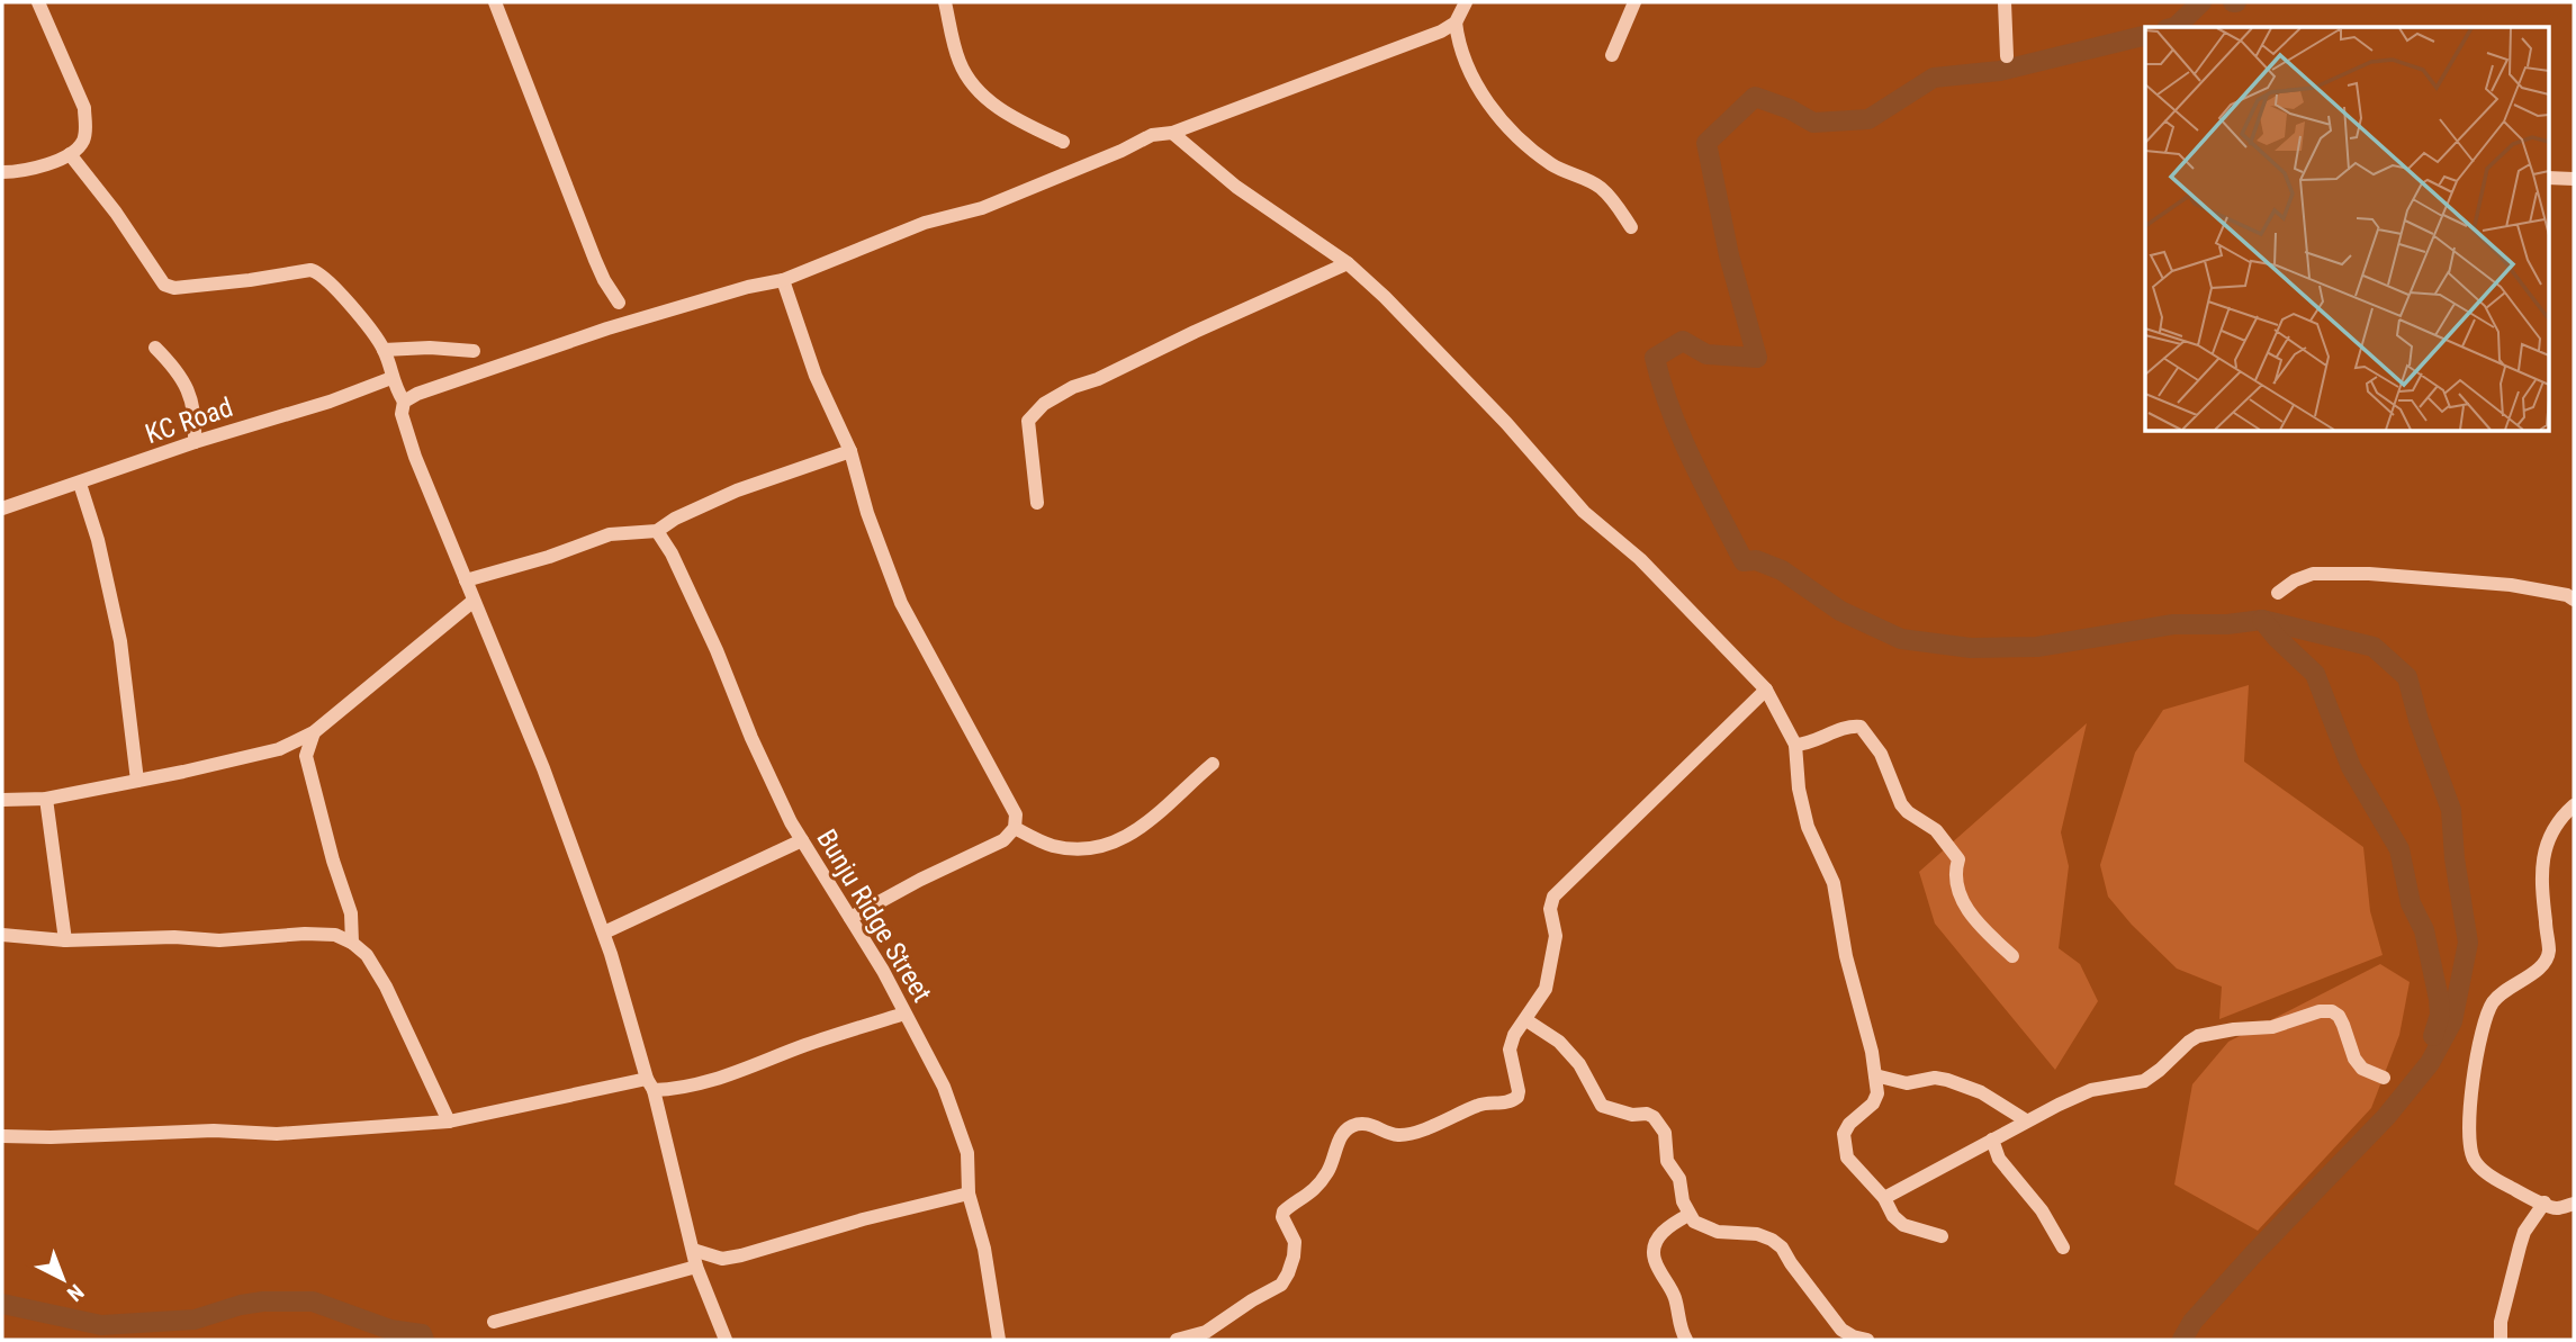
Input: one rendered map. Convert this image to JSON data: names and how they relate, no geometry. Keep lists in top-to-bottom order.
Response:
{
  "streets": {
    "street": ["KC Road", "Bunju Ridge Street"]
  },
  "north": "bottom right"
}
